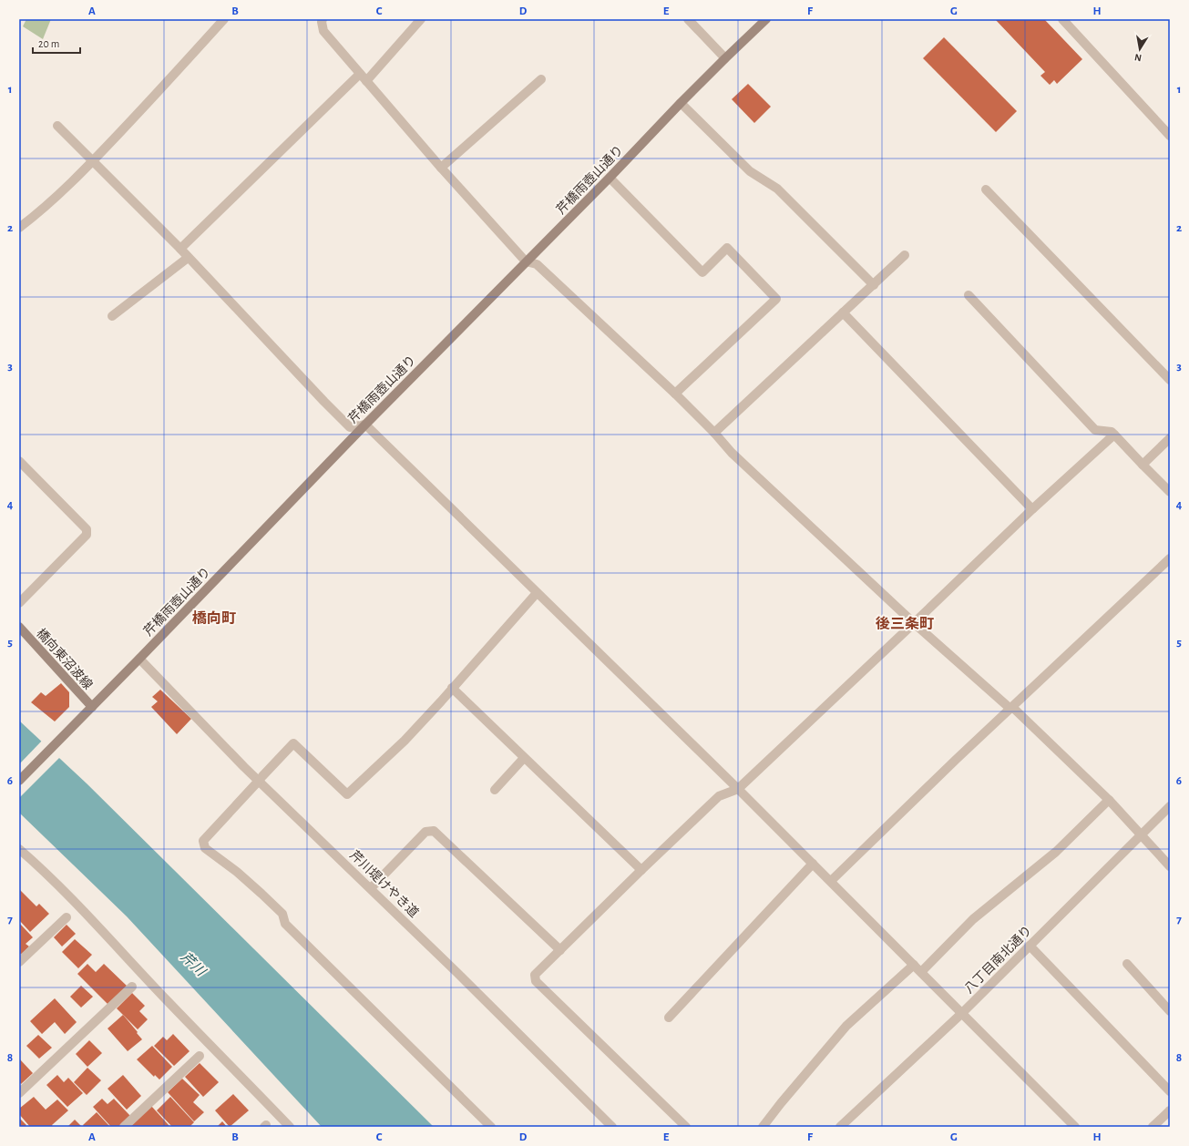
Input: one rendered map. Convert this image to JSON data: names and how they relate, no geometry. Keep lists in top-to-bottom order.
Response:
{
  "streets": {
    "main road": ["芹橋雨壺山通り", "橋向東沼波線"],
    "street": ["芹川堤けやき道", "八丁目南北通り"]
  },
  "crossings": [
    ["芹橋雨壺山通り", "橋向東沼波線"],
    ["芹橋雨壺山通り", "芹川堤けやき道"]
  ],
  "districts": ["橋向町", "後三条町"],
  "water": ["芹川"],
  "scale_bar": "20 m",
  "north": "bottom",
  "grid": {
    "columns": [
      "A",
      "B",
      "C",
      "D",
      "E",
      "F",
      "G",
      "H"
    ],
    "rows": [
      "1",
      "2",
      "3",
      "4",
      "5",
      "6",
      "7",
      "8"
    ]
  }
}
